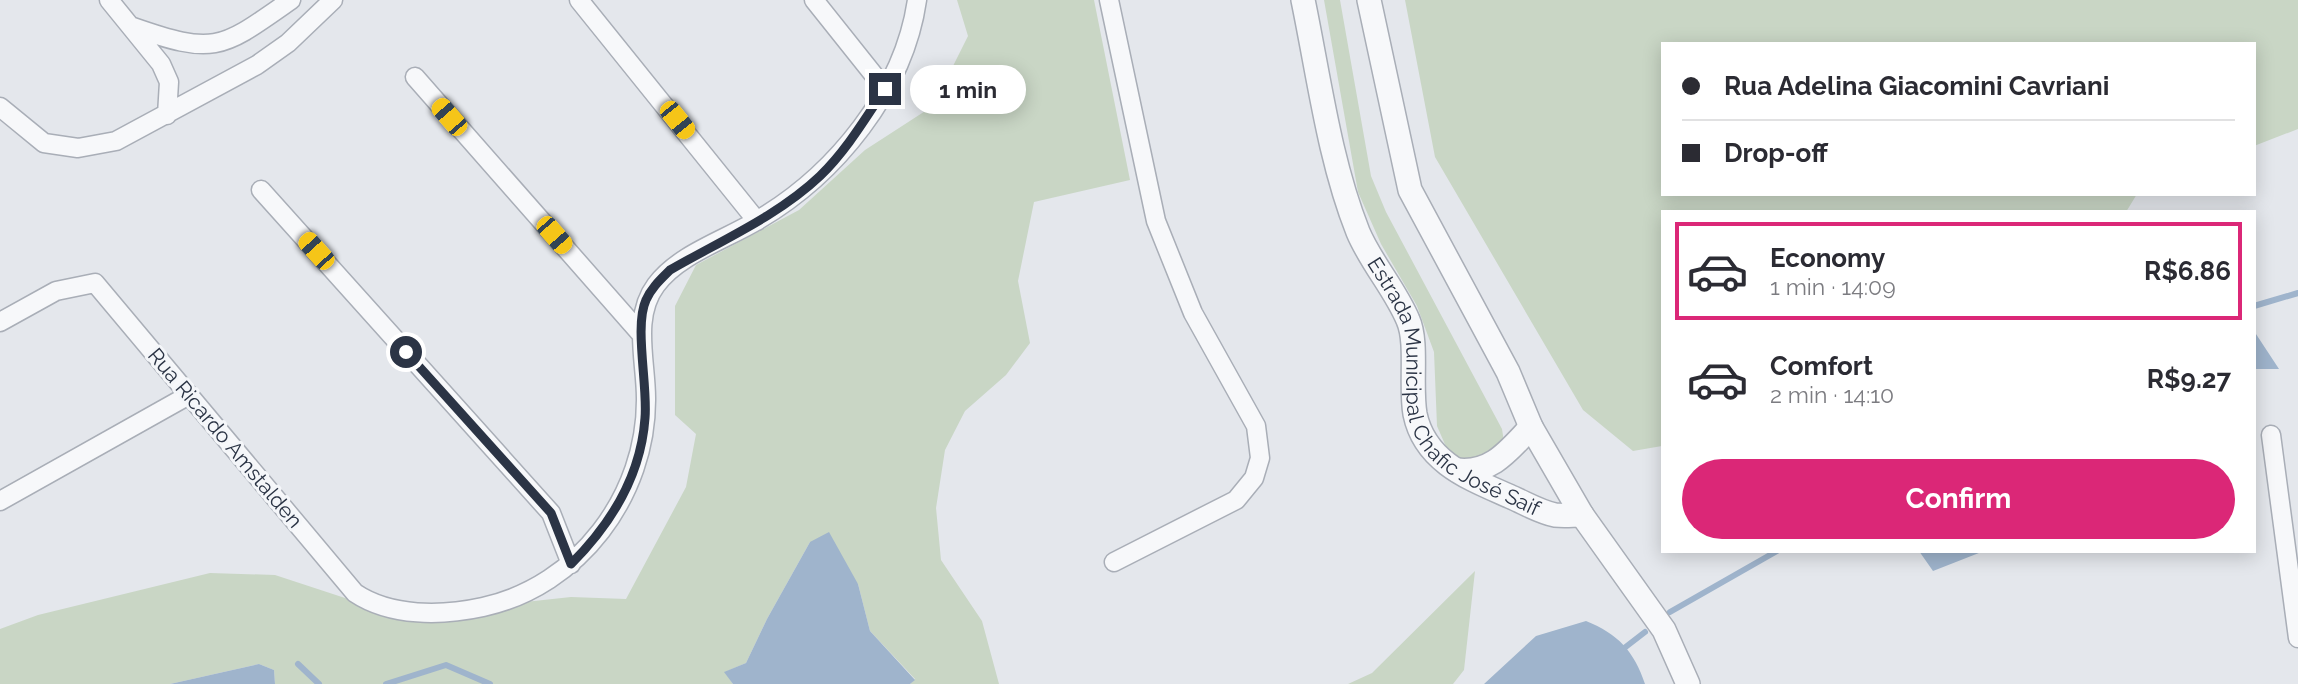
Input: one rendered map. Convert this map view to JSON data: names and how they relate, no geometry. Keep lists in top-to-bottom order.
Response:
{
  "streets": {
    "street": ["Estrada Municipal Chafic José Saif", "Rua Ricardo Amstalden"]
  },
  "page": {
    "banner": ["Rua Adelina Giacomini Cavriani", "Drop-off"],
    "bubble": "1 min",
    "list": [
      {
        "name": "Economy",
        "note": "1 min · 14:09",
        "value": "R$6.86"
      },
      {
        "name": "Comfort",
        "note": "2 min · 14:10",
        "value": "R$9.27"
      }
    ],
    "buttons": "Confirm"
  }
}
